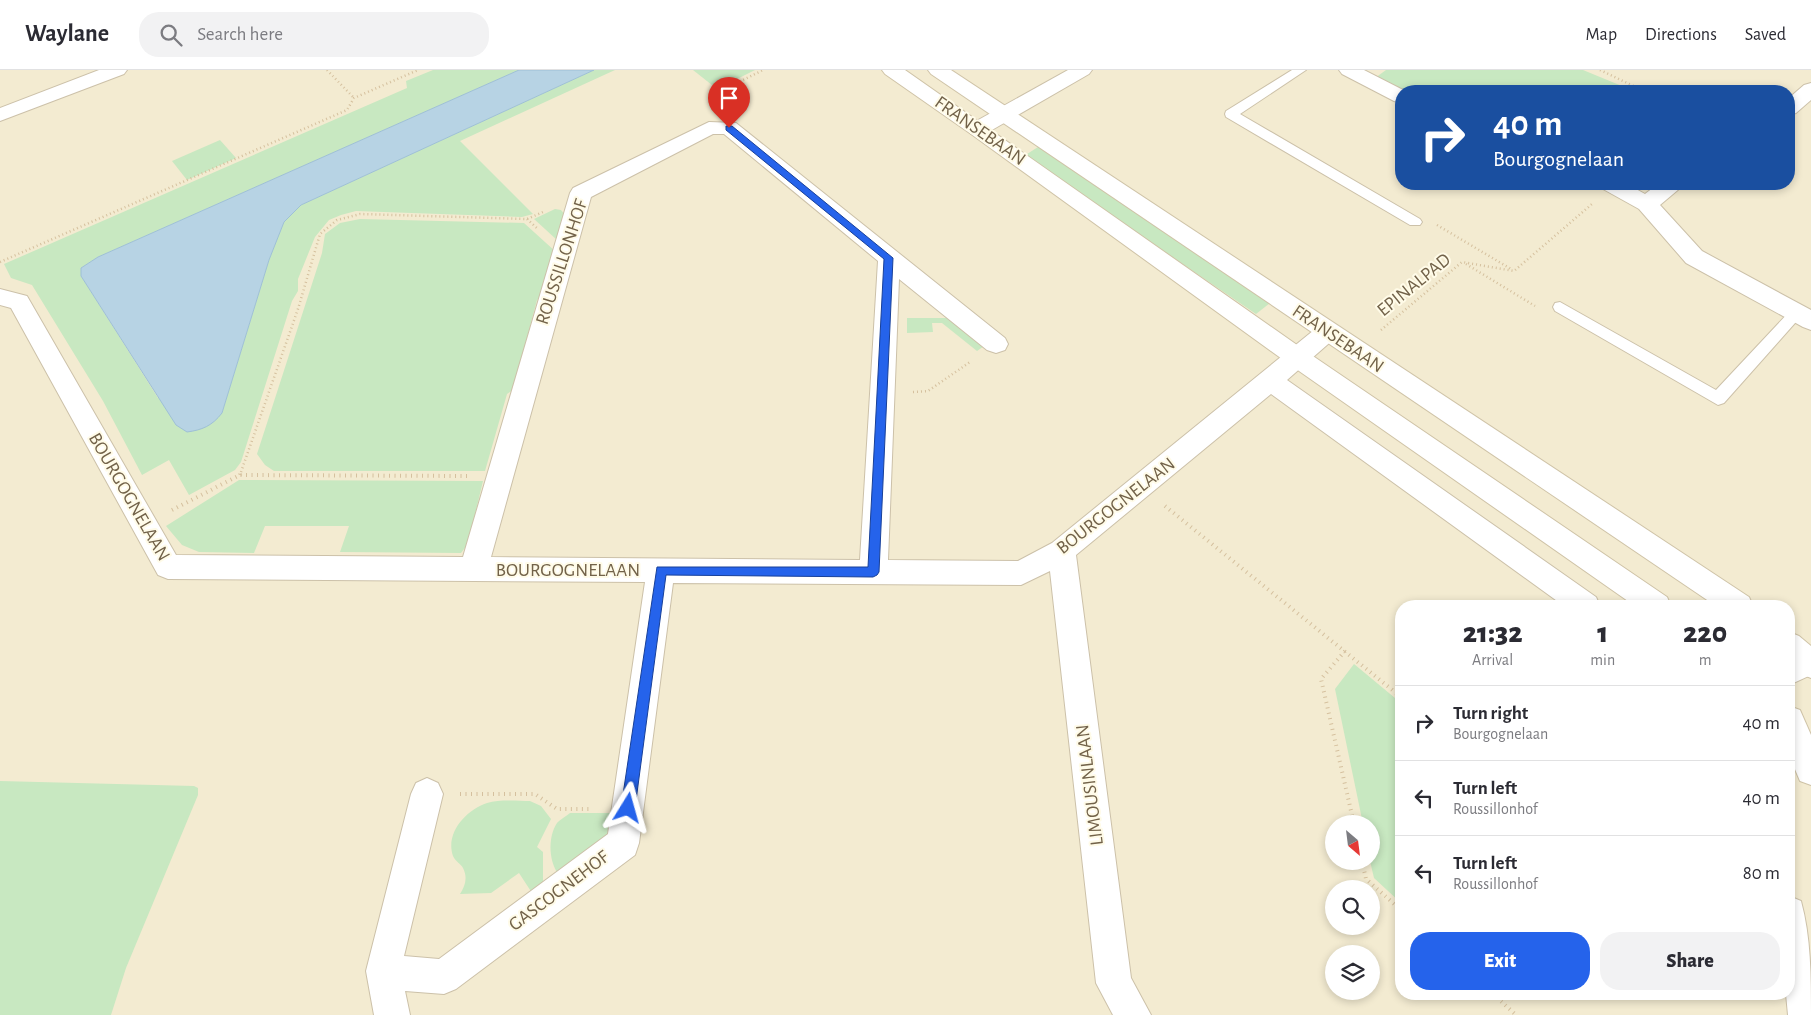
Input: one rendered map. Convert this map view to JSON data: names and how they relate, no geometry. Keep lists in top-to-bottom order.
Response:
{
  "streets": {
    "street": [
      "FRANSEBAAN",
      "ROUSSILLONHOF",
      "BOURGOGNELAAN",
      "LIMOUSINLAAN",
      "GASCOGNEHOF"
    ],
    "path": ["EPINALPAD"]
  },
  "crossings": [
    ["FRANSEBAAN", "EPINALPAD"],
    ["FRANSEBAAN", "BOURGOGNELAAN"],
    ["ROUSSILLONHOF", "BOURGOGNELAAN"],
    ["BOURGOGNELAAN", "LIMOUSINLAAN"],
    ["BOURGOGNELAAN", "GASCOGNEHOF"]
  ],
  "north": "bottom right",
  "page": {
    "header": "Waylane",
    "search": "Search here",
    "nav": ["Map", "Directions", "Saved"],
    "turn": ["40 m", "Bourgognelaan"],
    "eta": [
      "21:32",
      "Arrival",
      "1",
      "min",
      "220",
      "m"
    ],
    "list": [
      {
        "name": "Turn right",
        "note": "Bourgognelaan",
        "value": "40 m"
      },
      {
        "name": "Turn left",
        "note": "Roussillonhof",
        "value": "40 m"
      },
      {
        "name": "Turn left",
        "note": "Roussillonhof",
        "value": "80 m"
      }
    ],
    "buttons": ["Exit", "Share"]
  }
}
